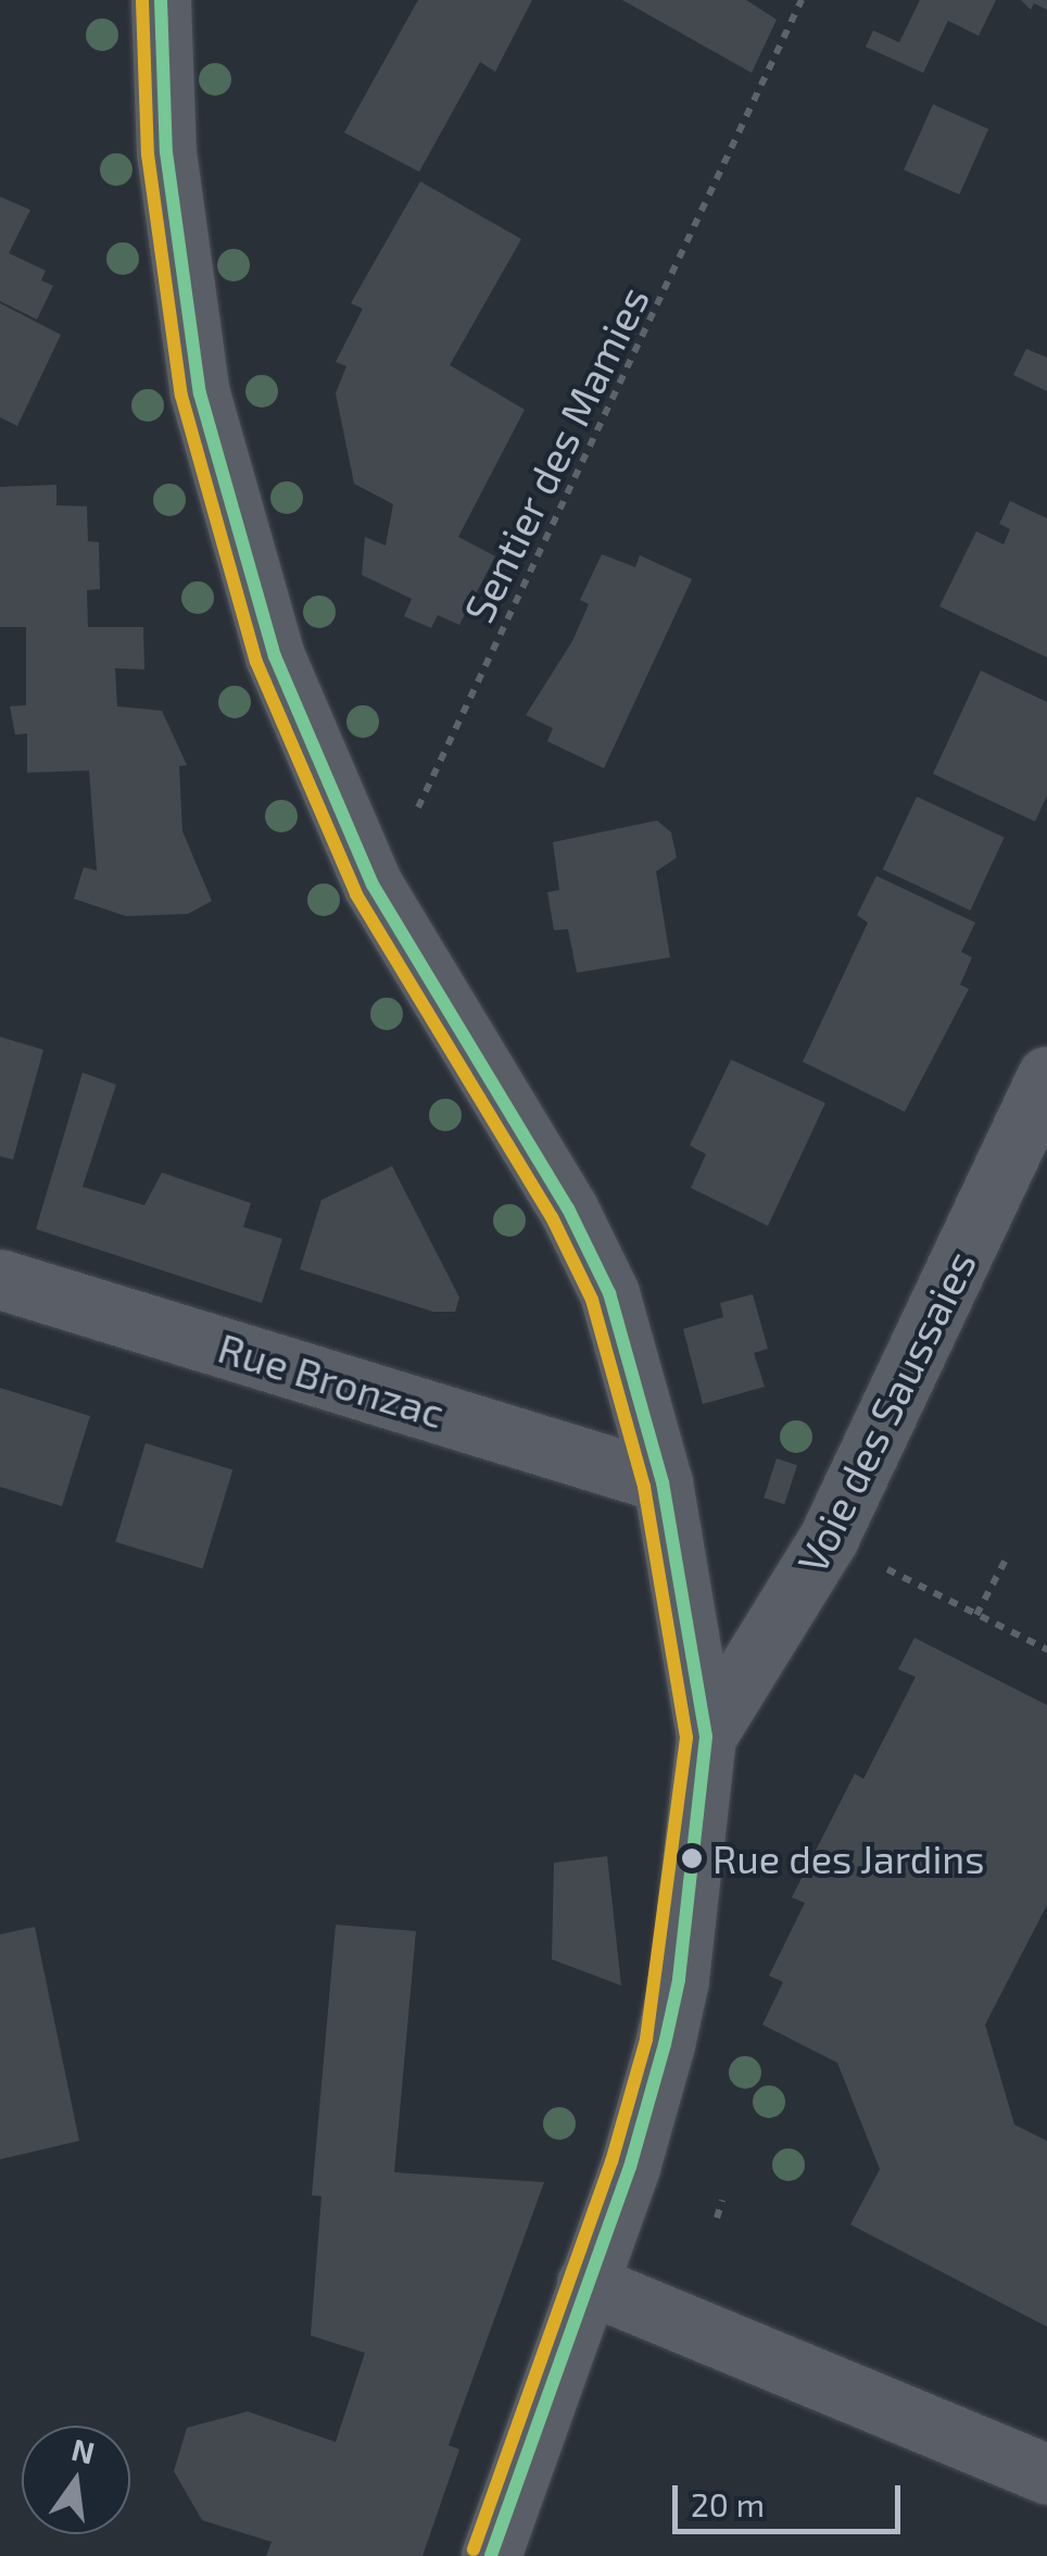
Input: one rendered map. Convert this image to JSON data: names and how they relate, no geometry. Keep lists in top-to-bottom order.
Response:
{
  "streets": {
    "street": ["Rue Bronzac", "Voie des Saussaies"],
    "path": ["Sentier des Mamies"]
  },
  "places": ["Rue des Jardins"],
  "scale_bar": "20 m",
  "north": "top"
}
